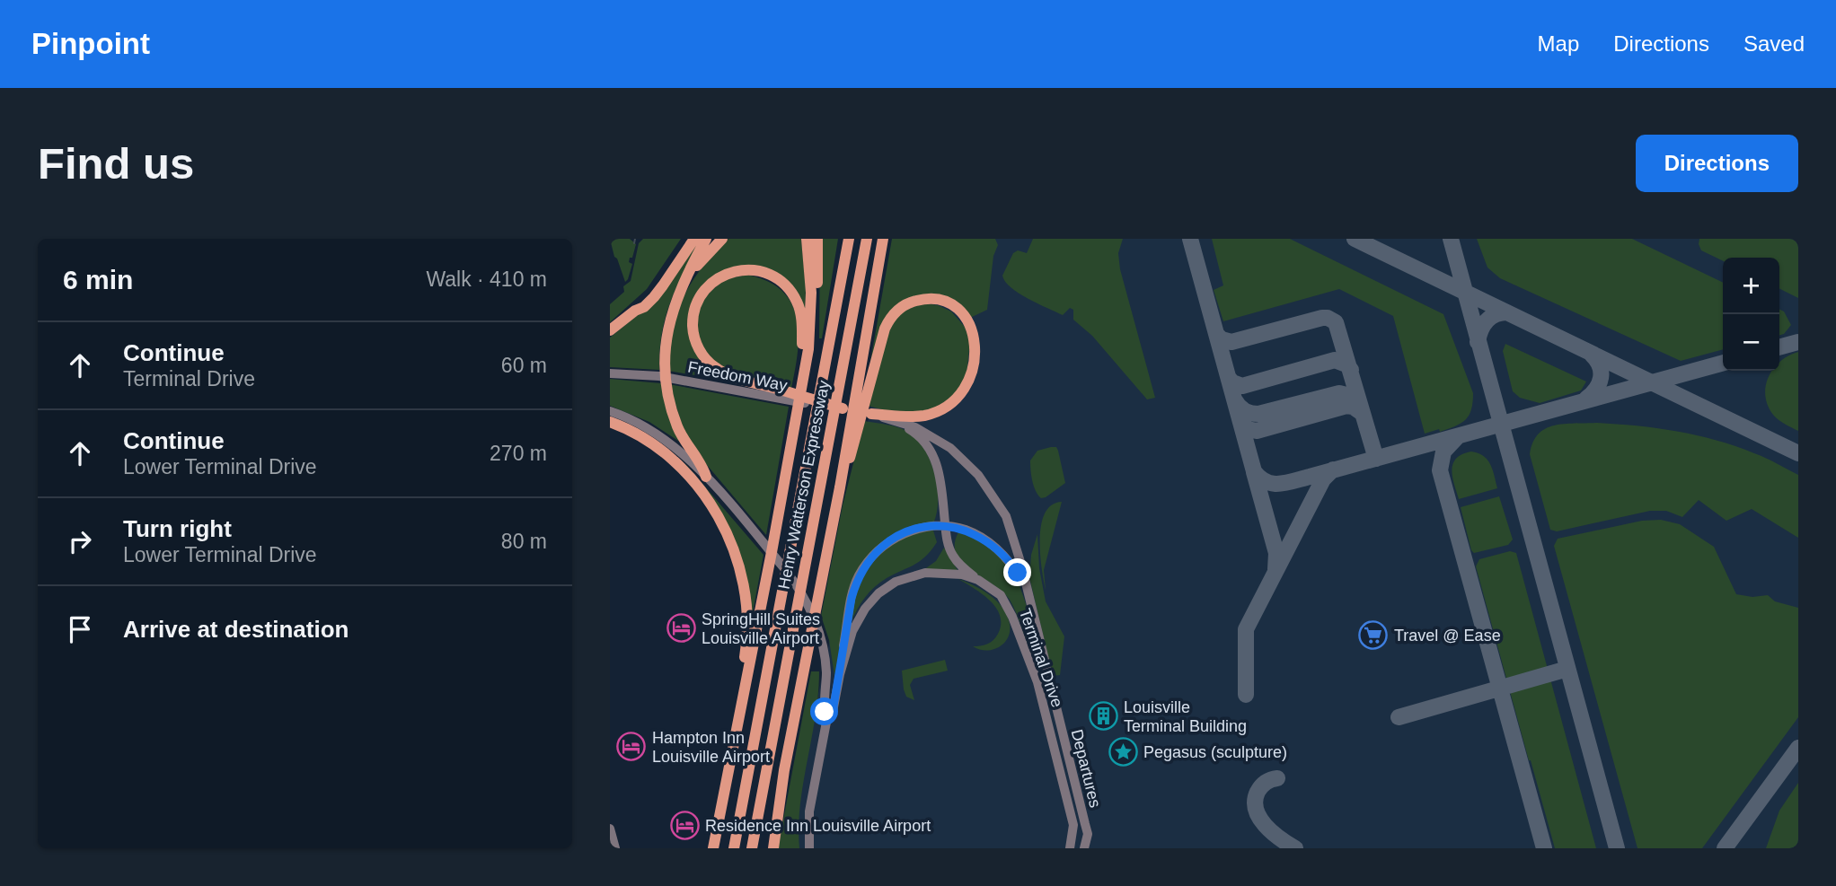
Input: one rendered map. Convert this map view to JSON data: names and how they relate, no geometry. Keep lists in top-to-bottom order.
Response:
{
  "streets": {
    "highway": ["Henry Watterson Expressway"],
    "main road": ["Freedom Way", "Terminal Drive", "Departures"]
  },
  "places": {
    "hotel": ["SpringHill Suites Louisville Airport", "Hampton Inn Louisville Airport", "Residence Inn Louisville Airport"],
    "supermarket": ["Travel @ Ease"],
    "building": ["Louisville Terminal Building"],
    "place": ["Pegasus (sculpture)"]
  },
  "page": {
    "header": "Pinpoint",
    "nav": ["Map", "Directions", "Saved"],
    "buttons": "Directions",
    "title": "Find us",
    "heading": ["6 min", "Walk · 410 m"],
    "map_buttons": ["+", "−"],
    "list": [
      ["Continue", "Terminal Drive", "60 m"],
      ["Continue", "Lower Terminal Drive", "270 m"],
      ["Turn right", "Lower Terminal Drive", "80 m"],
      "Arrive at destination"
    ]
  }
}
